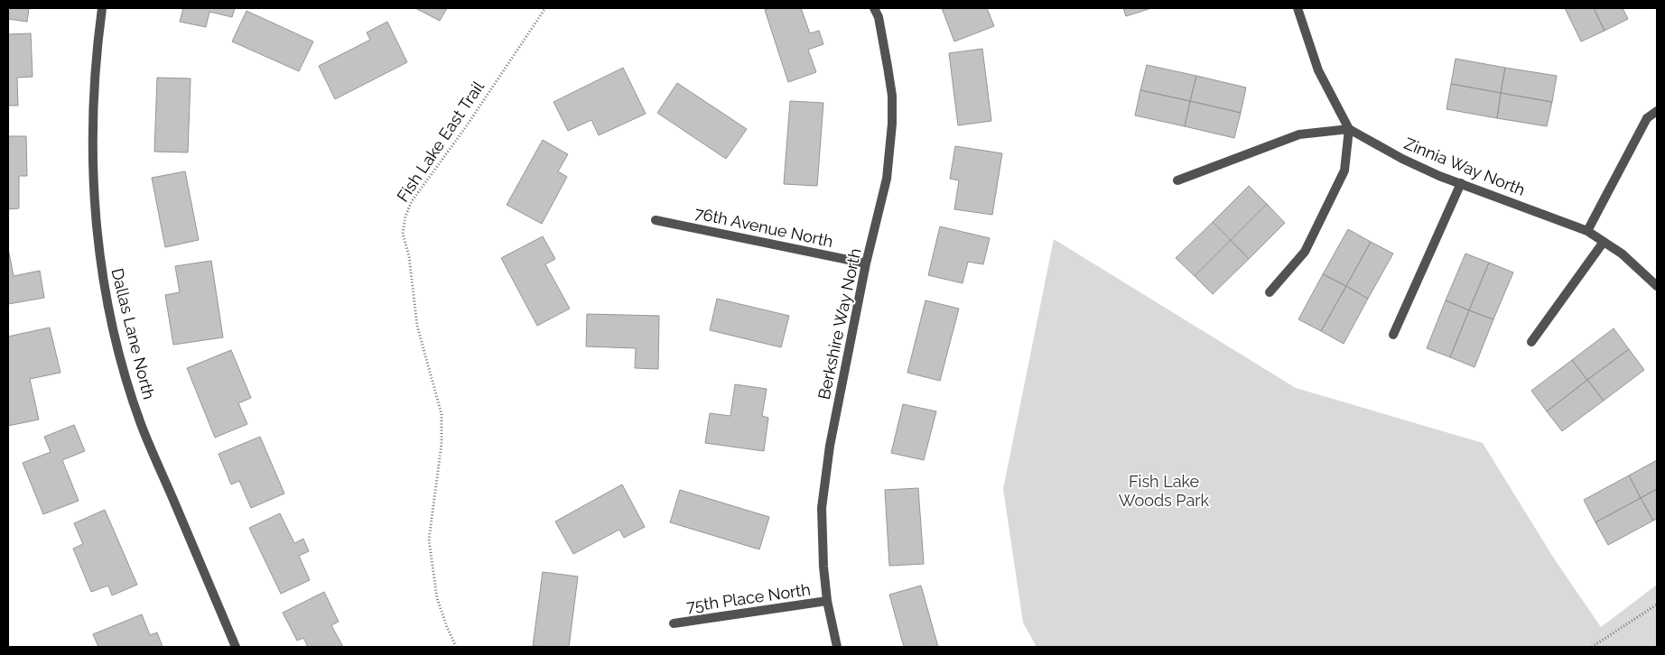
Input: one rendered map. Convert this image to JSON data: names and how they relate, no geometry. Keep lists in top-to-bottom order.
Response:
{
  "streets": {
    "street": [
      "Zinnia Way North",
      "76th Avenue North",
      "Berkshire Way North",
      "Dallas Lane North",
      "75th Place North"
    ],
    "path": ["Fish Lake East Trail"]
  },
  "crossings": [
    ["76th Avenue North", "Berkshire Way North"],
    ["Berkshire Way North", "75th Place North"]
  ],
  "parks": ["Fish Lake Woods Park"]
}
